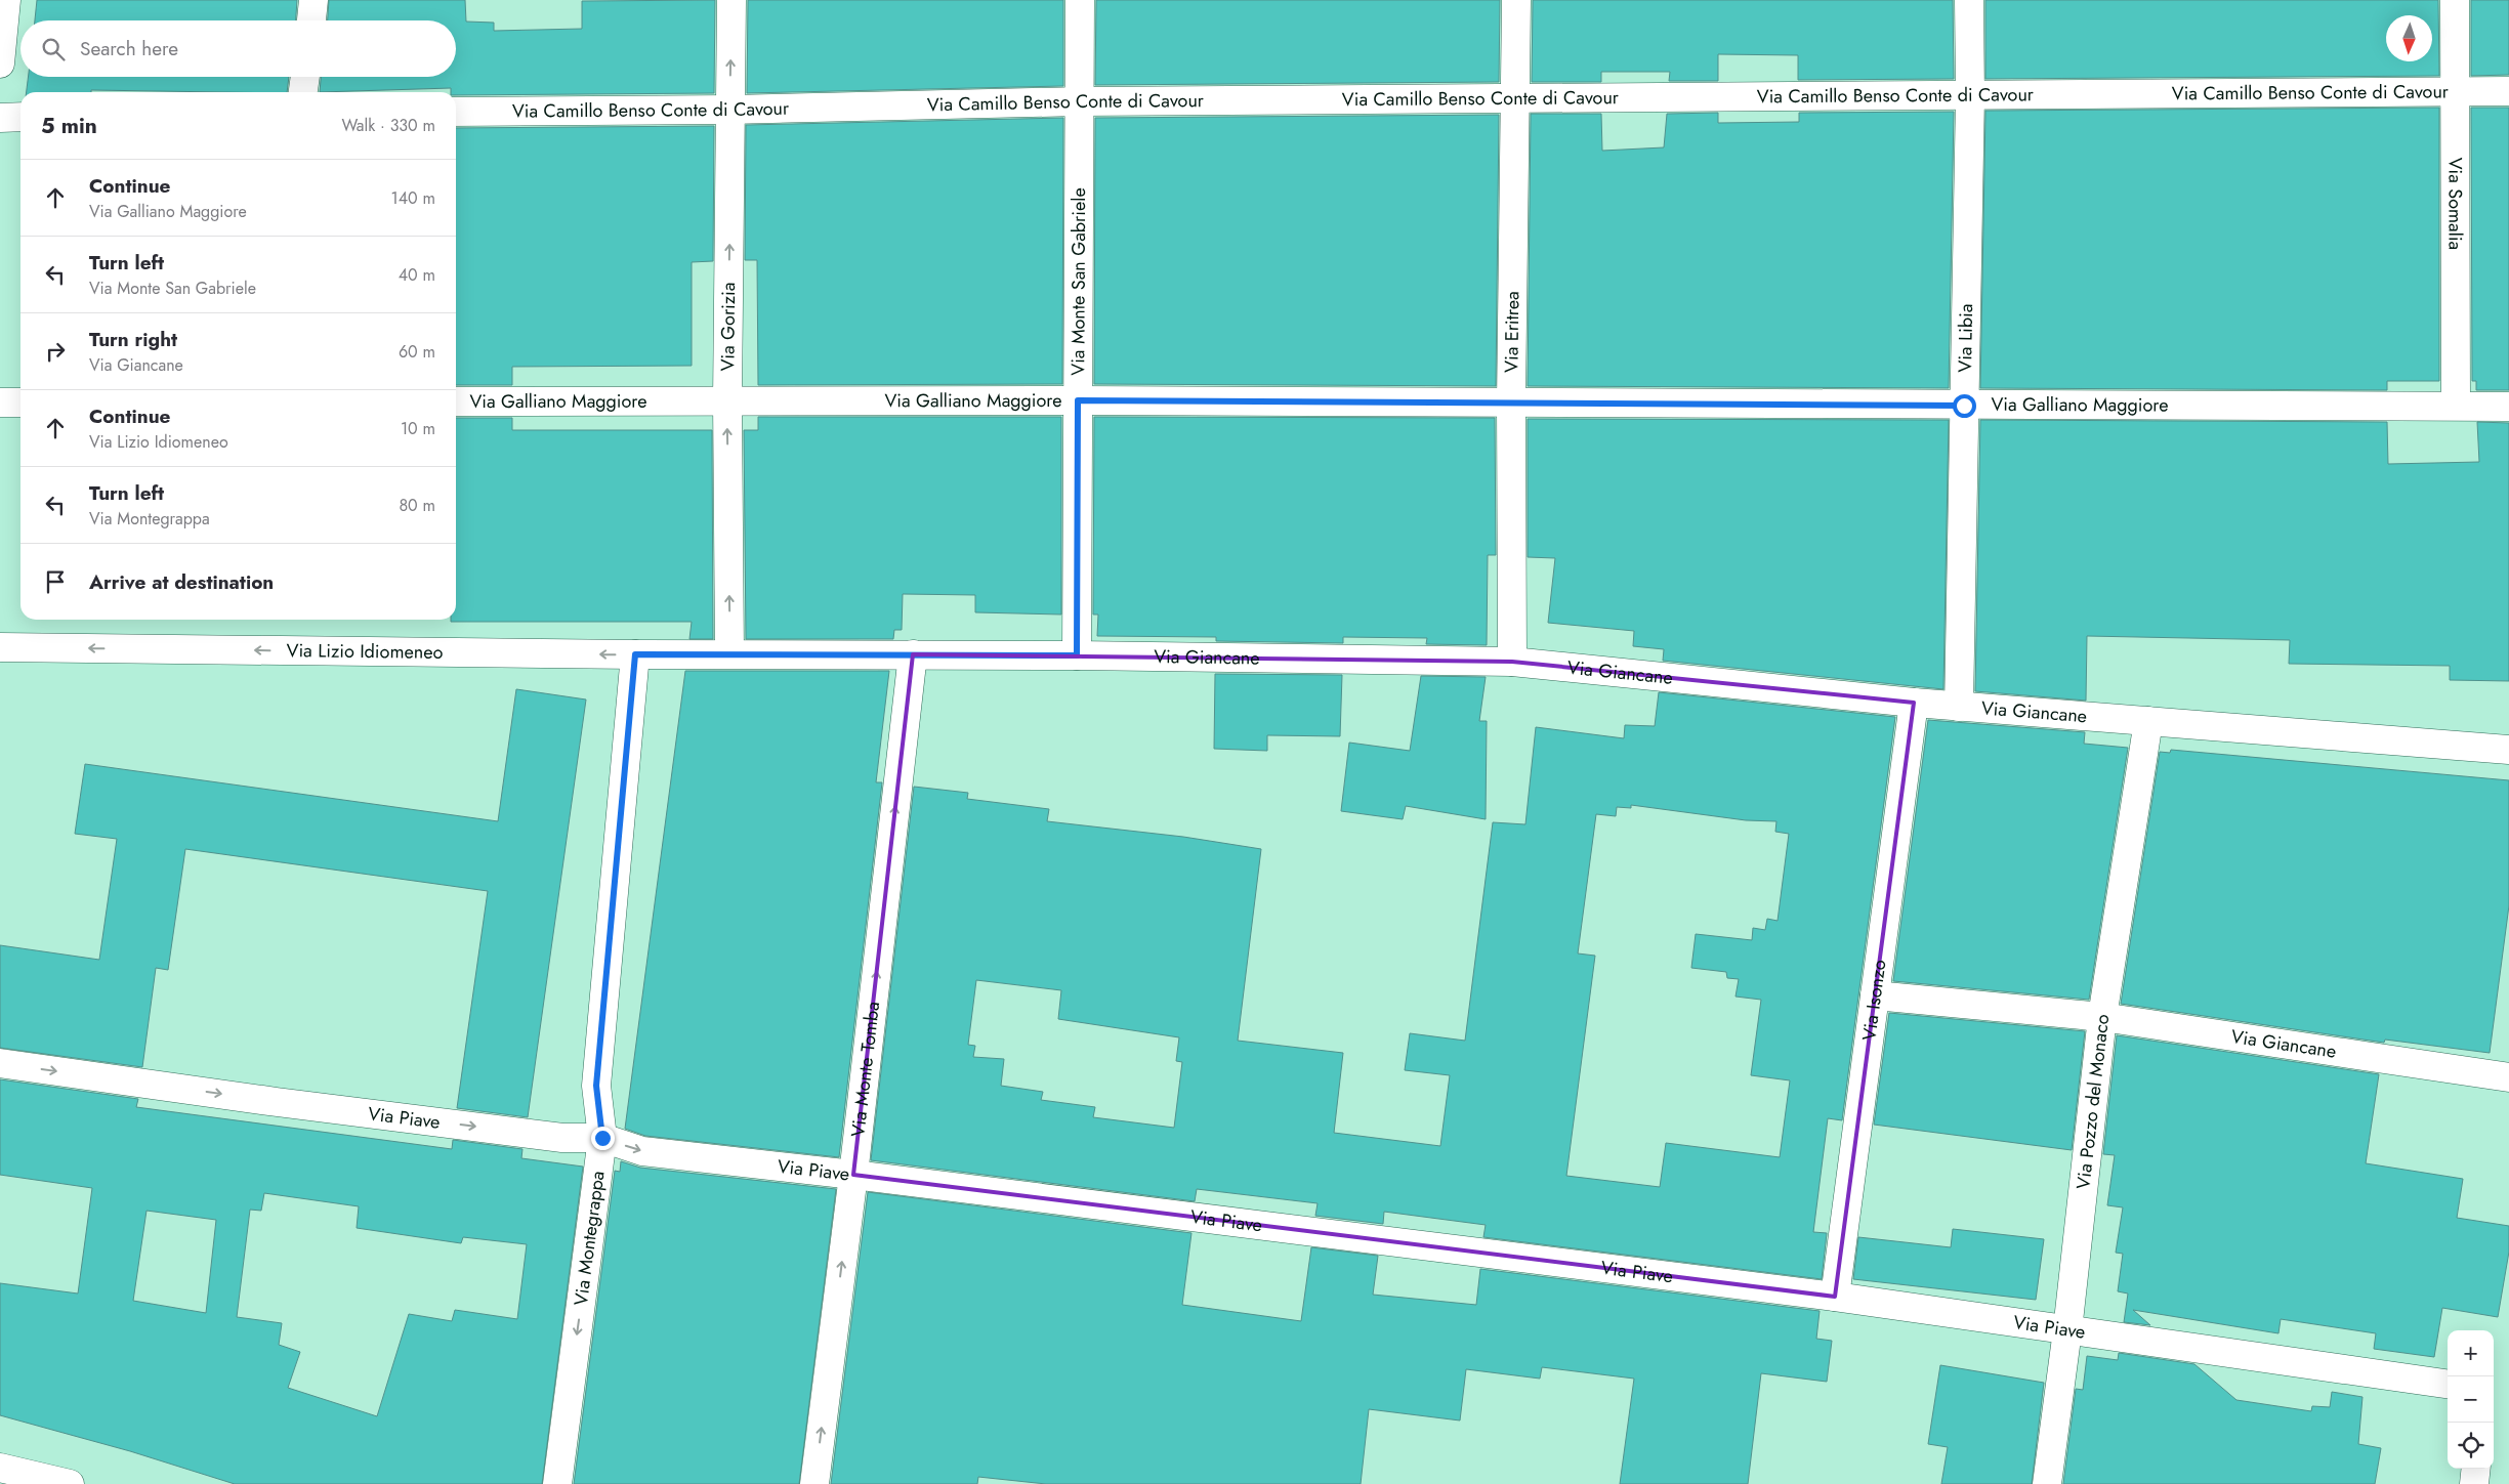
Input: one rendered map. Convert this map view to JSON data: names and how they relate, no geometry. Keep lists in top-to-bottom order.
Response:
{
  "streets": {
    "street": [
      "Via Camillo Benso Conte di Cavour",
      "Via Somalia",
      "Via Monte San Gabriele",
      "Via Gorizia",
      "Via Eritrea",
      "Via Libia",
      "Via Galliano Maggiore",
      "Via Lizio Idiomeneo",
      "Via Giancane",
      "Via Isonzo",
      "Via Monte Tomba",
      "Via Pozzo del Monaco",
      "Via Piave",
      "Via Montegrappa"
    ]
  },
  "crossings": [
    ["Via Camillo Benso Conte di Cavour", "Via Somalia"],
    ["Via Camillo Benso Conte di Cavour", "Via Monte San Gabriele"],
    ["Via Camillo Benso Conte di Cavour", "Via Gorizia"],
    ["Via Camillo Benso Conte di Cavour", "Via Eritrea"],
    ["Via Camillo Benso Conte di Cavour", "Via Libia"],
    ["Via Somalia", "Via Galliano Maggiore"],
    ["Via Monte San Gabriele", "Via Galliano Maggiore"],
    ["Via Monte San Gabriele", "Via Giancane"],
    ["Via Gorizia", "Via Galliano Maggiore"],
    ["Via Gorizia", "Via Lizio Idiomeneo"],
    ["Via Gorizia", "Via Giancane"],
    ["Via Eritrea", "Via Galliano Maggiore"],
    ["Via Eritrea", "Via Giancane"],
    ["Via Libia", "Via Galliano Maggiore"],
    ["Via Libia", "Via Giancane"],
    ["Via Lizio Idiomeneo", "Via Giancane"],
    ["Via Lizio Idiomeneo", "Via Montegrappa"],
    ["Via Giancane", "Via Isonzo"],
    ["Via Giancane", "Via Monte Tomba"],
    ["Via Giancane", "Via Pozzo del Monaco"],
    ["Via Isonzo", "Via Piave"],
    ["Via Monte Tomba", "Via Piave"],
    ["Via Pozzo del Monaco", "Via Piave"],
    ["Via Piave", "Via Montegrappa"]
  ],
  "one_way": [
    "Via Gorizia",
    "Via Lizio Idiomeneo",
    "Via Monte Tomba",
    "Via Montegrappa"
  ],
  "north": "bottom",
  "page": {
    "search": "Search here",
    "heading": ["5 min", "Walk · 330 m"],
    "list": [
      ["Continue", "Via Galliano Maggiore", "140 m"],
      ["Turn left", "Via Monte San Gabriele", "40 m"],
      ["Turn right", "Via Giancane", "60 m"],
      ["Continue", "Via Lizio Idiomeneo", "10 m"],
      ["Turn left", "Via Montegrappa", "80 m"],
      "Arrive at destination"
    ],
    "map_buttons": ["+", "−"]
  }
}
